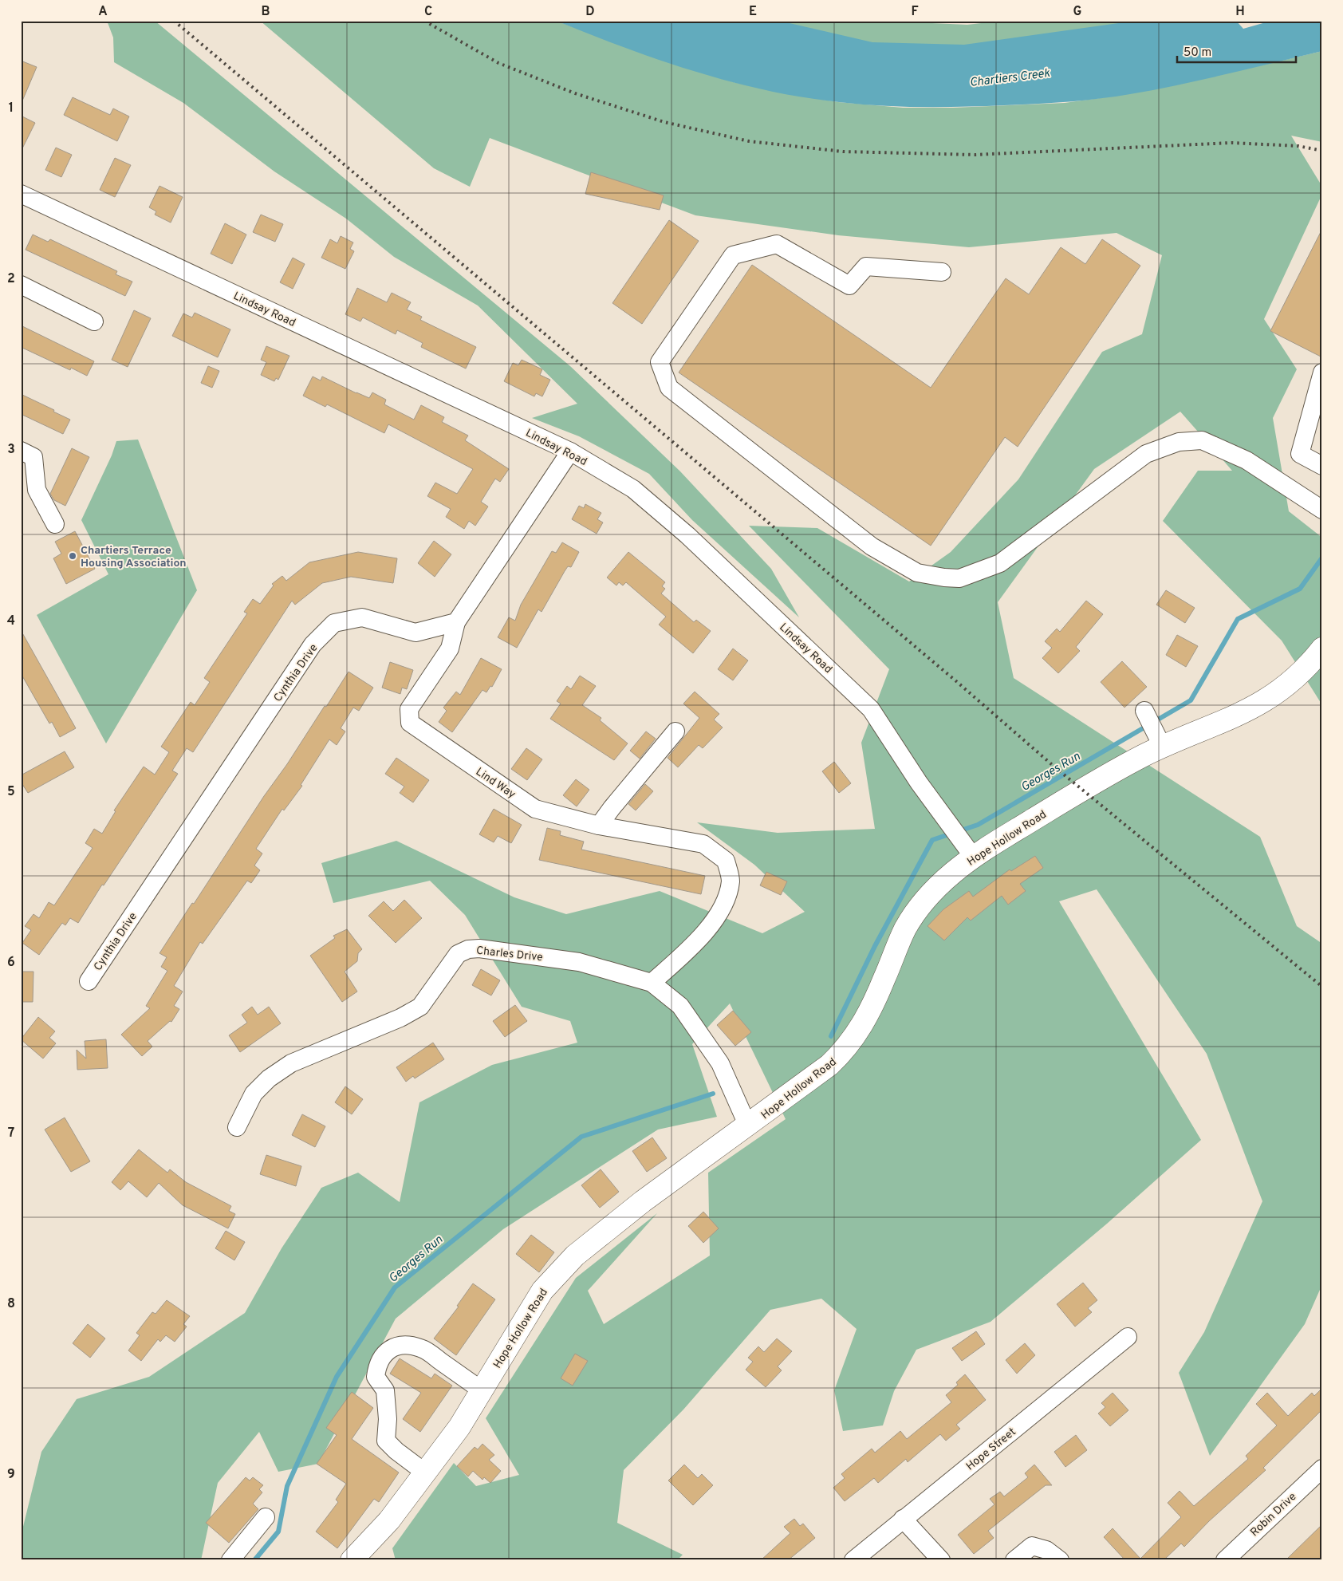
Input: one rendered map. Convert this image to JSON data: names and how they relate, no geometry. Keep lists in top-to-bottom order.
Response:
{
  "streets": {
    "main road": ["Hope Hollow Road"],
    "street": [
      "Lindsay Road",
      "Cynthia Drive",
      "Lind Way",
      "Charles Drive",
      "Hope Street",
      "Robin Drive"
    ]
  },
  "crossings": [
    ["Lindsay Road", "Hope Hollow Road"],
    ["Cynthia Drive", "Lind Way"],
    ["Lind Way", "Charles Drive"],
    ["Hope Hollow Road", "Charles Drive"]
  ],
  "water": ["Chartiers Creek", "Georges Run"],
  "places": ["Chartiers Terrace Housing Association"],
  "scale_bar": "50 m",
  "grid": {
    "columns": [
      "A",
      "B",
      "C",
      "D",
      "E",
      "F",
      "G",
      "H"
    ],
    "rows": [
      "1",
      "2",
      "3",
      "4",
      "5",
      "6",
      "7",
      "8",
      "9"
    ]
  }
}
